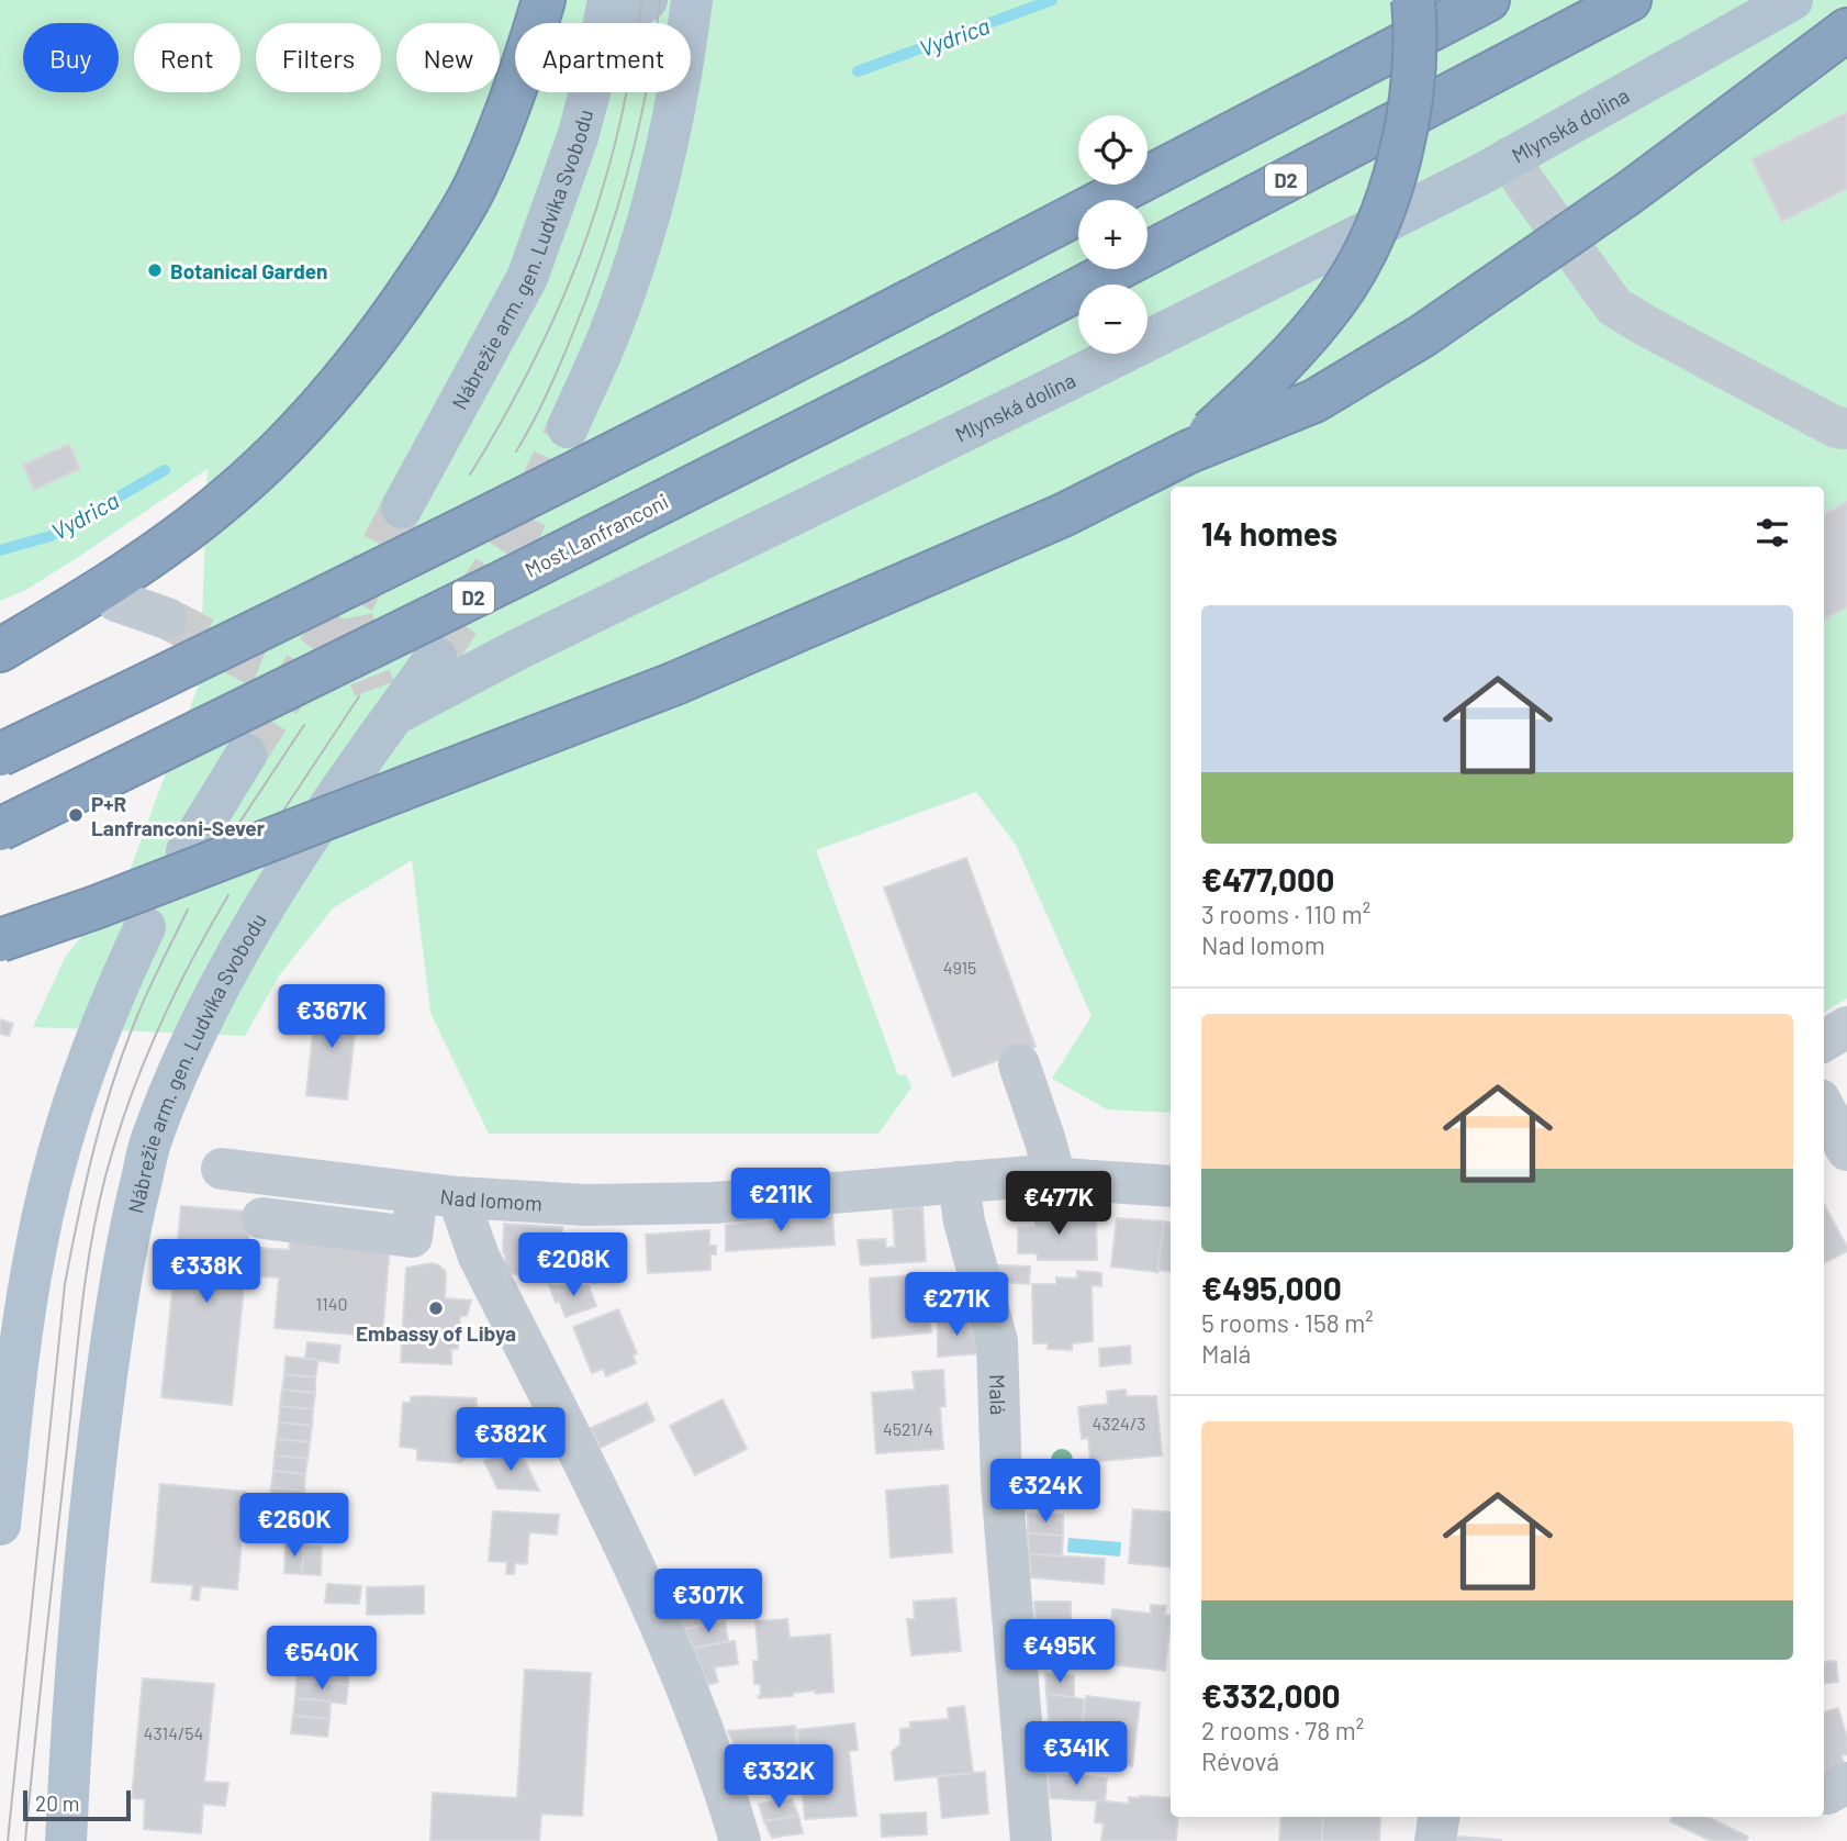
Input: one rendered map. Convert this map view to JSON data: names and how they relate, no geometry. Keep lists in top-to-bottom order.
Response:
{
  "streets": {
    "highway": ["D2", "Most Lanfranconi"],
    "main road": ["Mlynská dolina", "Nábrežie arm. gen. Ludvíka Svobodu"],
    "street": ["Nad lomom", "Malá"]
  },
  "crossings": [
    ["Mlynská dolina", "Nábrežie arm. gen. Ludvíka Svobodu"],
    ["Nad lomom", "Malá"]
  ],
  "water": ["Vydrica"],
  "places": ["Botanical Garden", "P+R Lanfranconi-Sever", "Embassy of Libya"],
  "house_numbers": [
    "4915",
    "1140",
    "4324/3",
    "4521/4",
    "4314/54"
  ],
  "scale_bar": "20 m",
  "page": {
    "chip": [
      "Buy",
      "Rent",
      "Filters",
      "New",
      "Apartment"
    ],
    "map_buttons": ["+", "−"],
    "heading": "14 homes",
    "list": [
      {
        "name": "€477,000",
        "note": "3 rooms · 110 m² · Nad lomom"
      },
      {
        "name": "€495,000",
        "note": "5 rooms · 158 m² · Malá"
      },
      {
        "name": "€332,000",
        "note": "2 rooms · 78 m² · Révová"
      }
    ],
    "price": [
      "€367K",
      "€211K",
      "€477K",
      "€208K",
      "€338K",
      "€271K",
      "€382K",
      "€324K",
      "€260K",
      "€307K",
      "€495K",
      "€540K",
      "€341K",
      "€332K"
    ],
    "scale": "20 m"
  }
}
